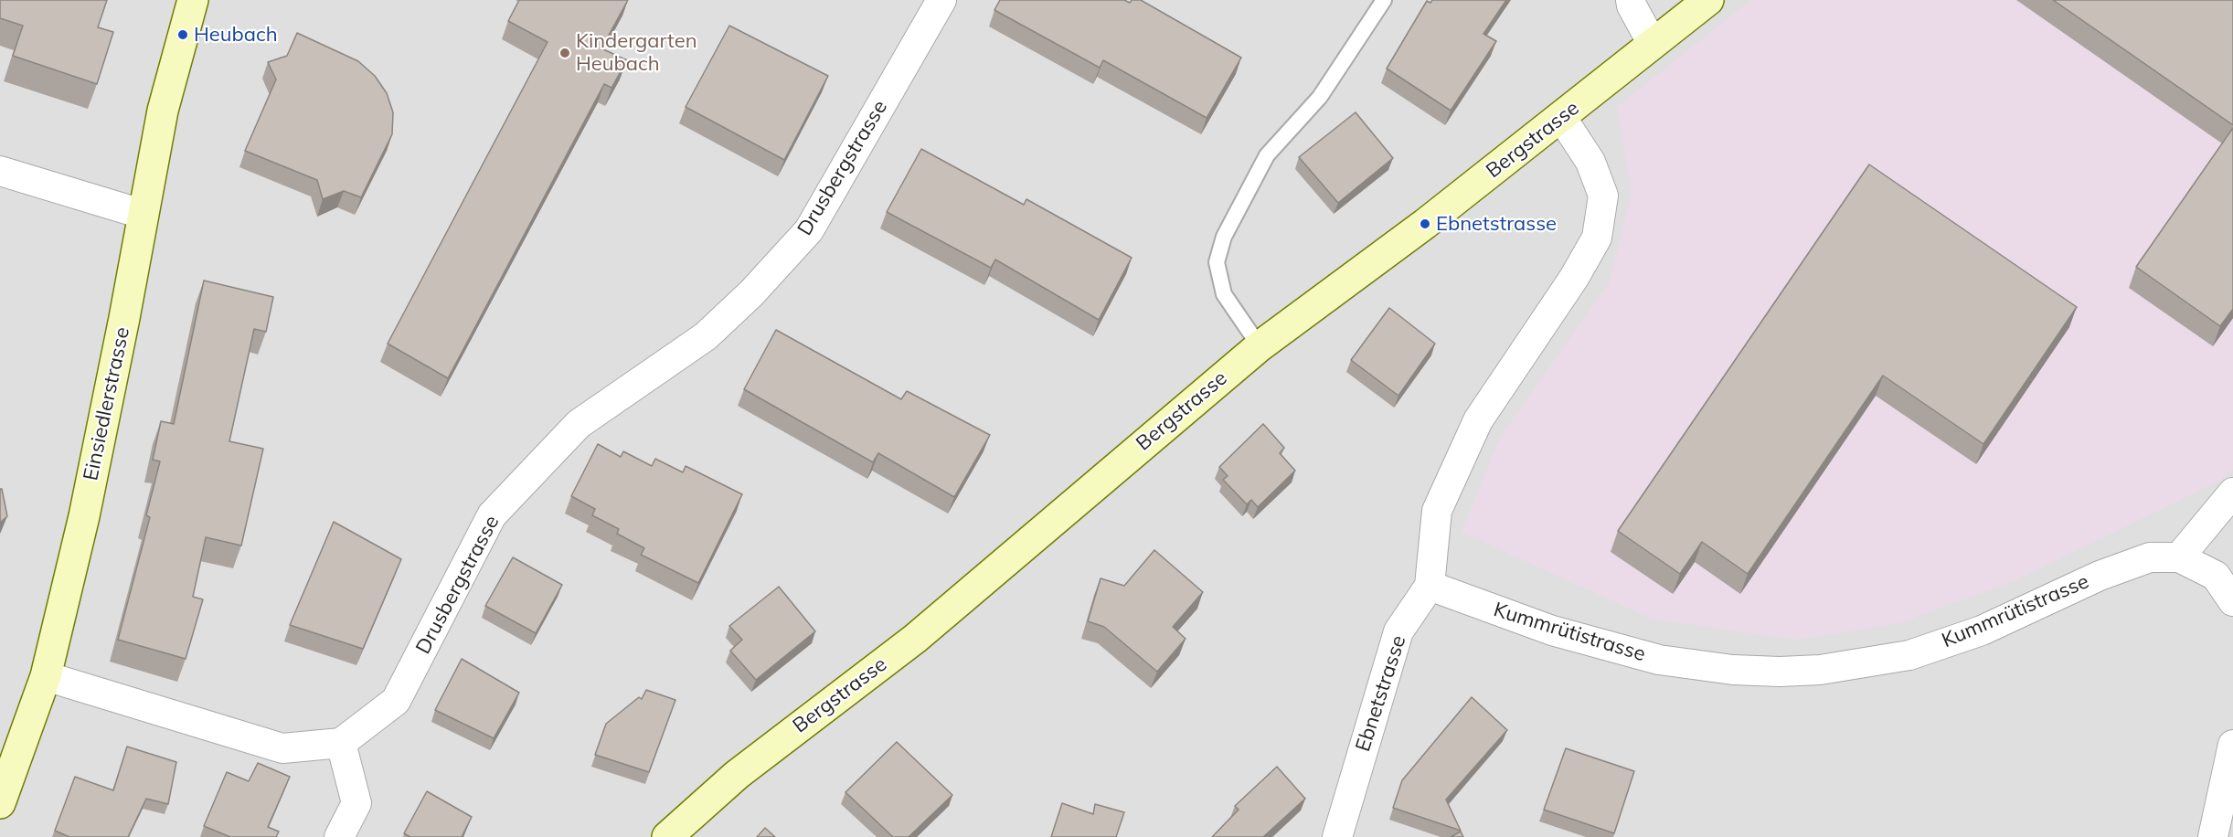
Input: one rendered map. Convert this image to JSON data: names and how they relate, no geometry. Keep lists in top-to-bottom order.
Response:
{
  "streets": {
    "street": [
      "Bergstrasse",
      "Drusbergstrasse",
      "Einsiedlerstrasse",
      "Kummrütistrasse",
      "Ebnetstrasse"
    ]
  },
  "crossings": [
    ["Bergstrasse", "Ebnetstrasse"],
    ["Kummrütistrasse", "Ebnetstrasse"]
  ],
  "places": ["Heubach", "Kindergarten Heubach", "Ebnetstrasse"]
}
